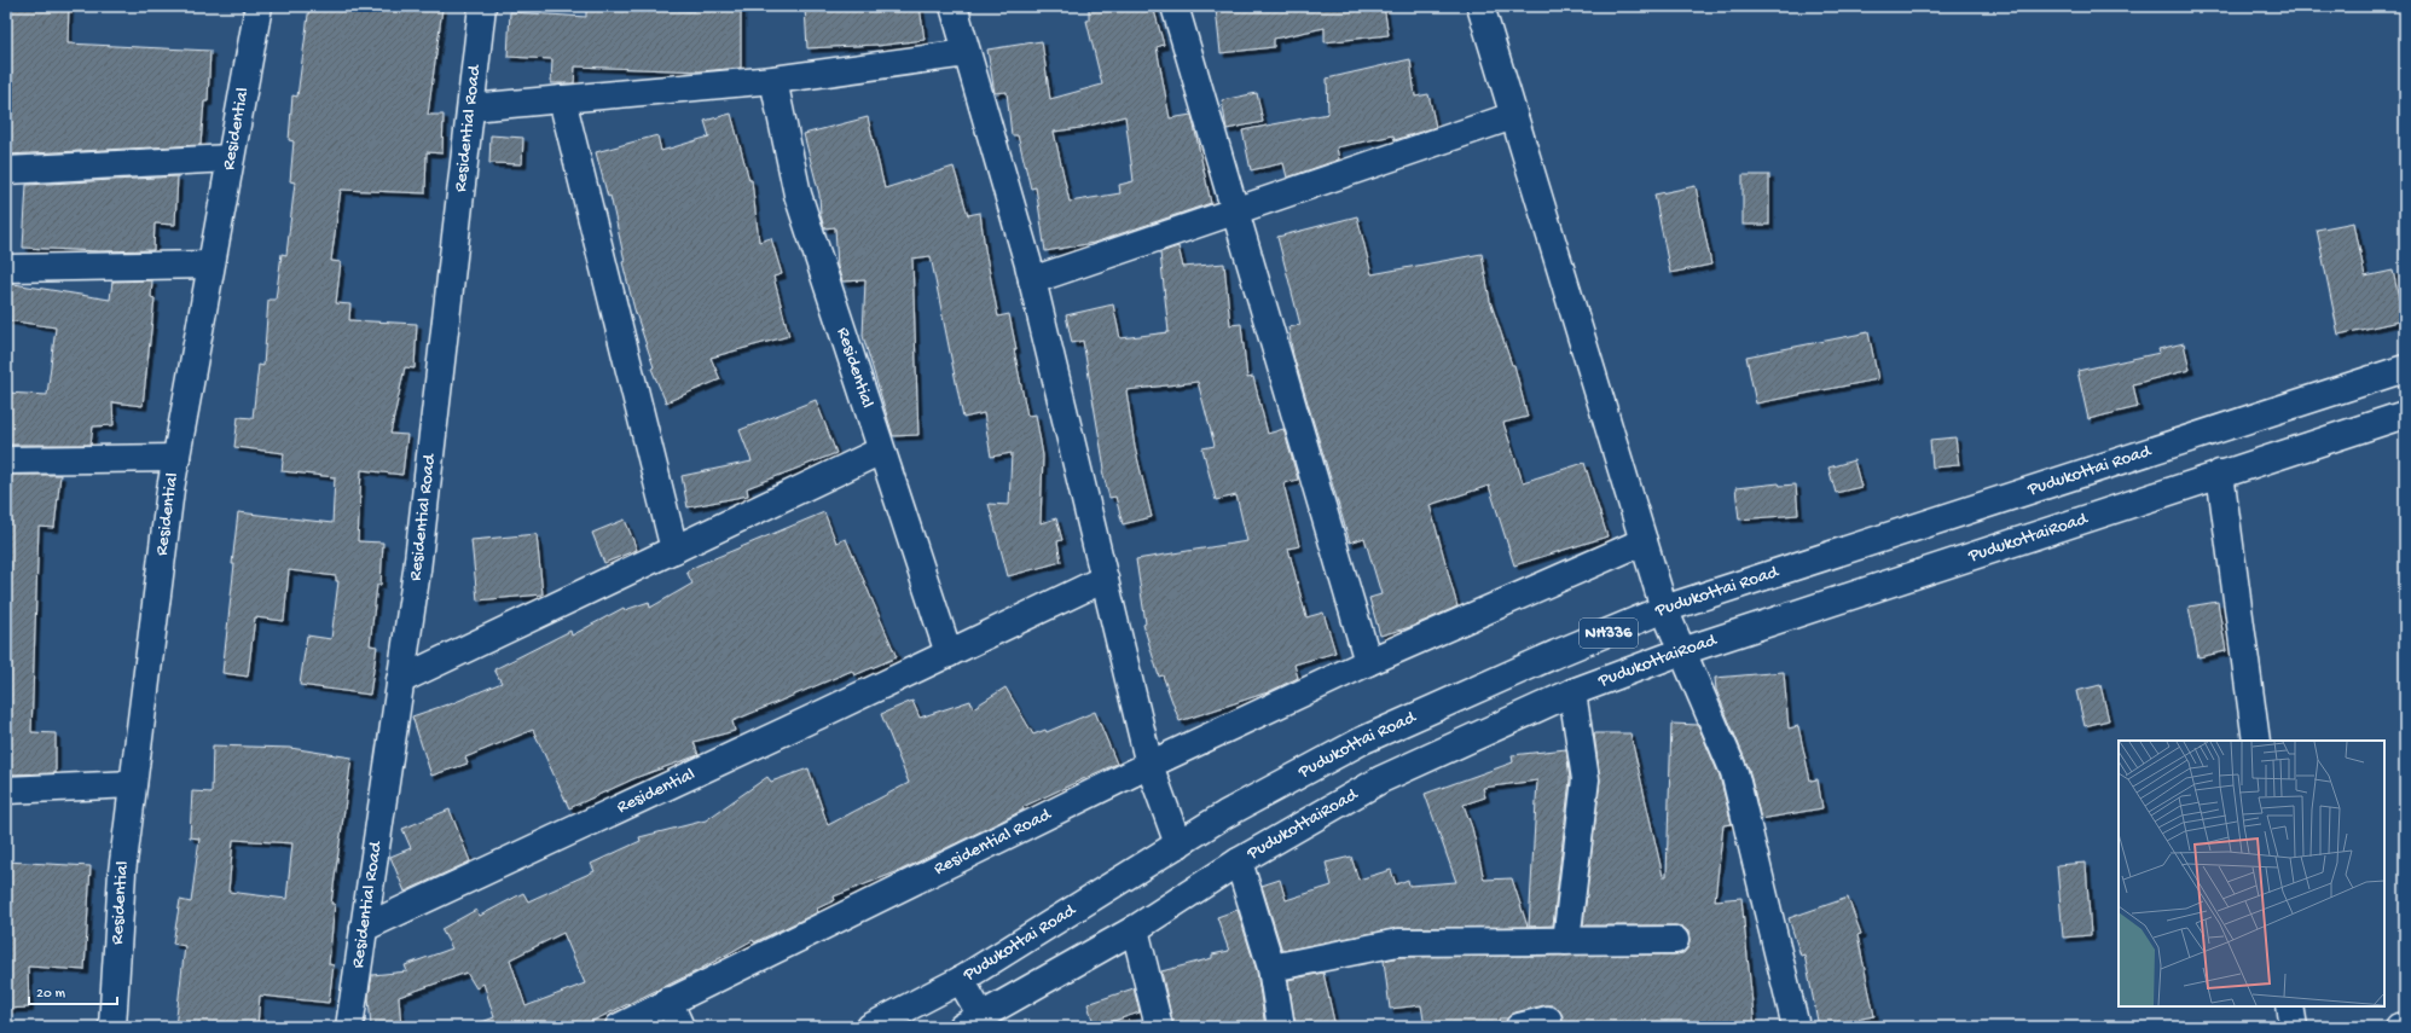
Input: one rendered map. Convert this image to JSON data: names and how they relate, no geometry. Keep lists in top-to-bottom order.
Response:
{
  "streets": {
    "main road": [
      "Residential",
      "Residential Road",
      "Pudukottai Road",
      "PudukottaiRoad",
      "NH336"
    ]
  },
  "crossings": [
    ["Residential", "Residential Road"]
  ],
  "scale_bar": "20 m"
}
